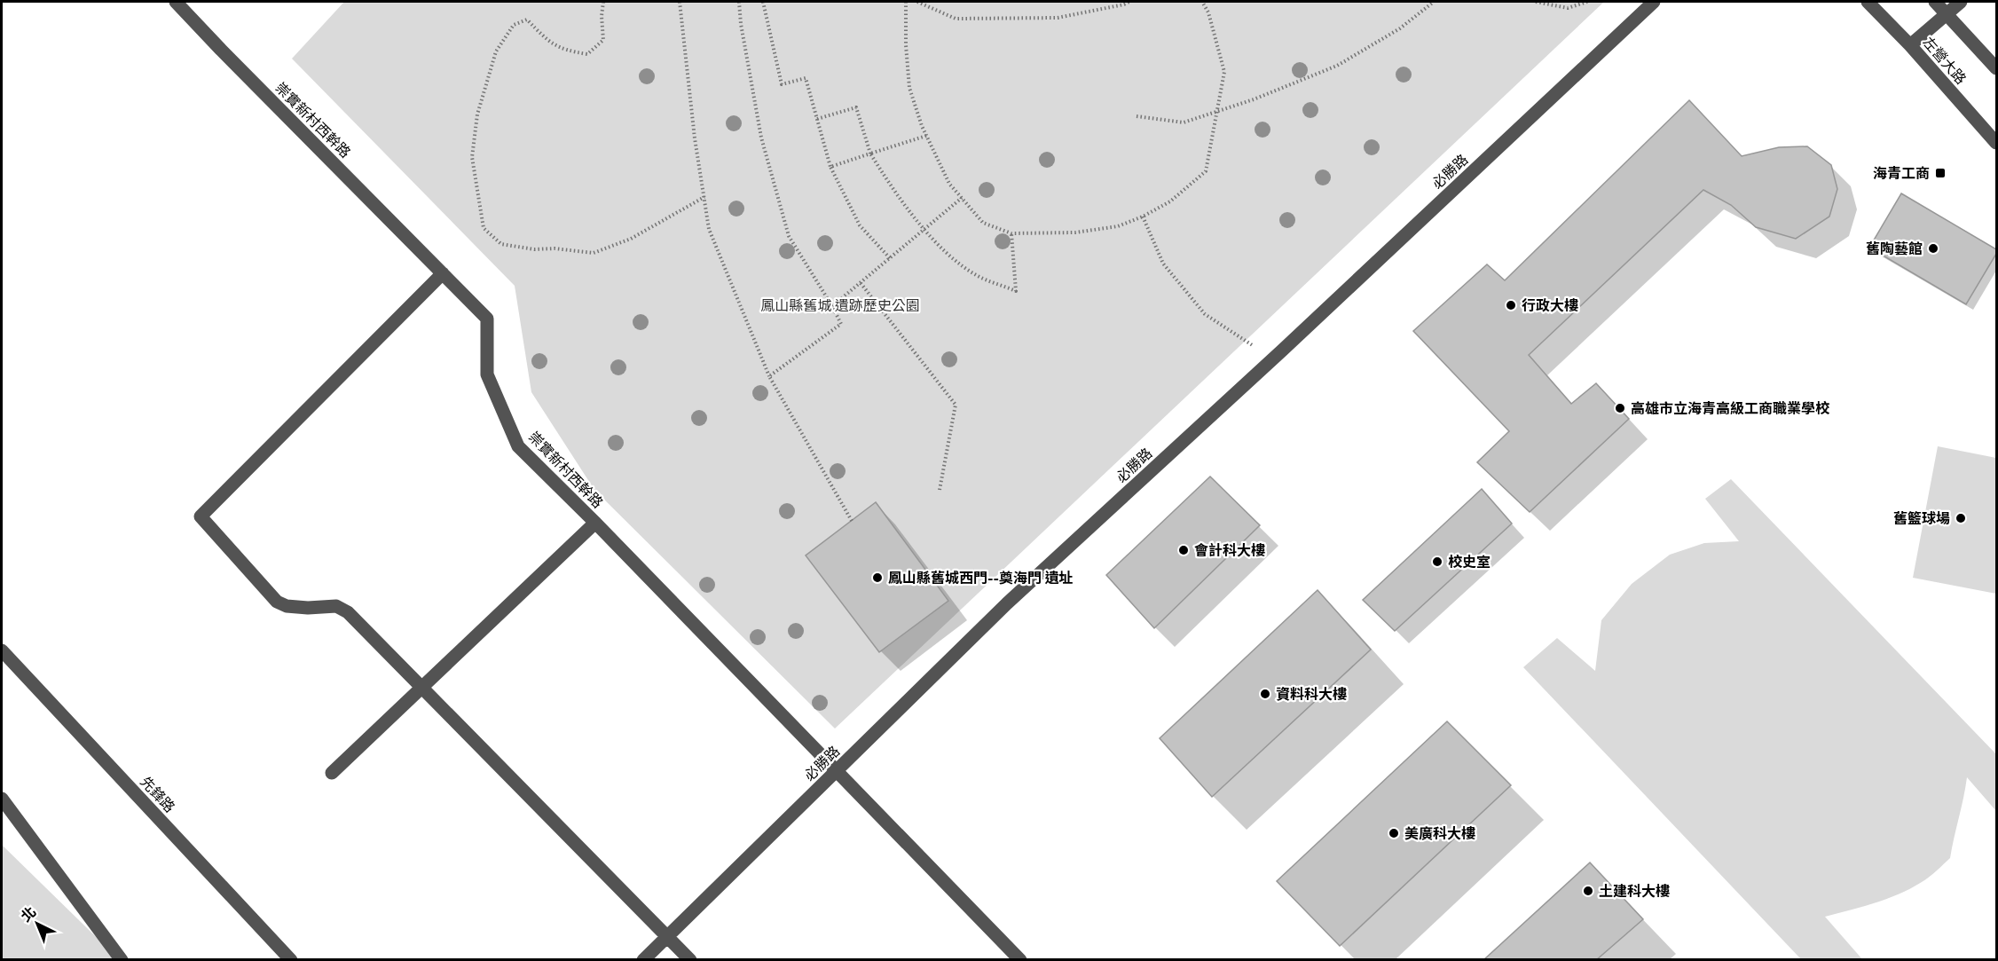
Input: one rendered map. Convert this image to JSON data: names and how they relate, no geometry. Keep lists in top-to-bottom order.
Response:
{
  "streets": {
    "street": [
      "左營大路",
      "崇實新村西幹路",
      "必勝路",
      "先鋒路"
    ]
  },
  "crossings": [
    ["崇實新村西幹路", "必勝路"]
  ],
  "parks": ["鳳山縣舊城 遺跡歷史公園"],
  "places": {
    "transit": ["海青工商"],
    "other": [
      "舊陶藝館",
      "行政大樓",
      "高雄市立海青高級工商職業學校",
      "舊籃球場",
      "會計科大樓",
      "校史室",
      "鳳山縣舊城西門--奠海門 遺址",
      "資料科大樓",
      "美廣科大樓",
      "土建科大樓"
    ]
  },
  "north": "top left"
}
